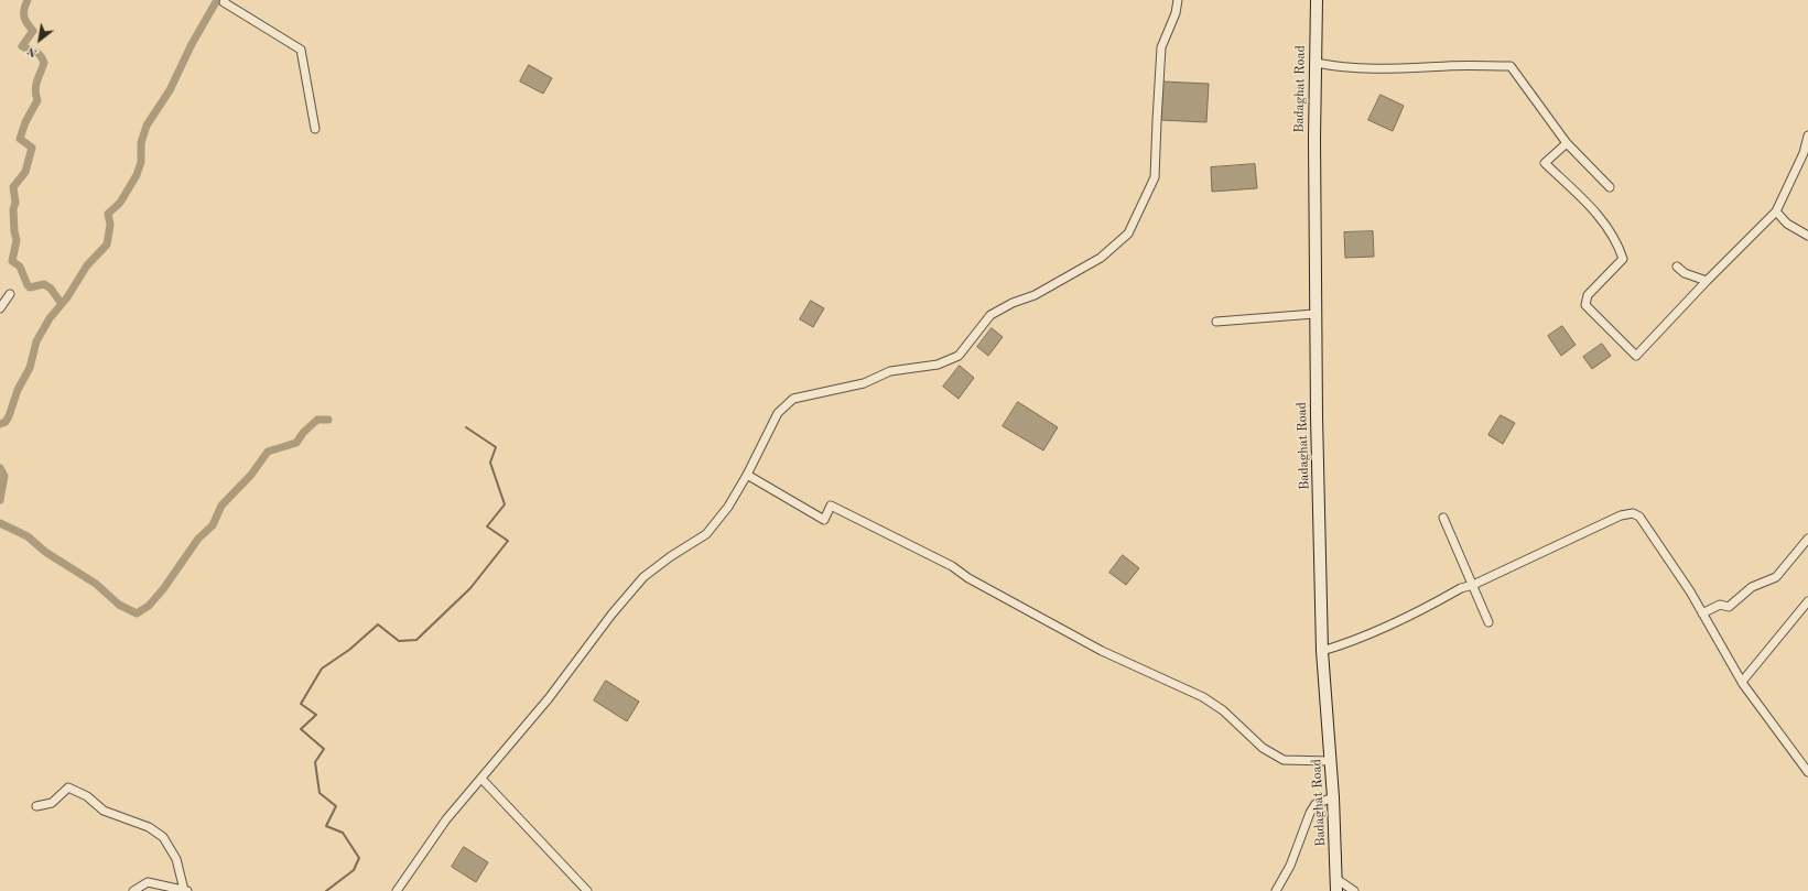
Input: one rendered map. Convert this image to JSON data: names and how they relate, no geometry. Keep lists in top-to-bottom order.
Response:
{
  "streets": {
    "main road": ["Badaghat Road"]
  },
  "north": "bottom left"
}
